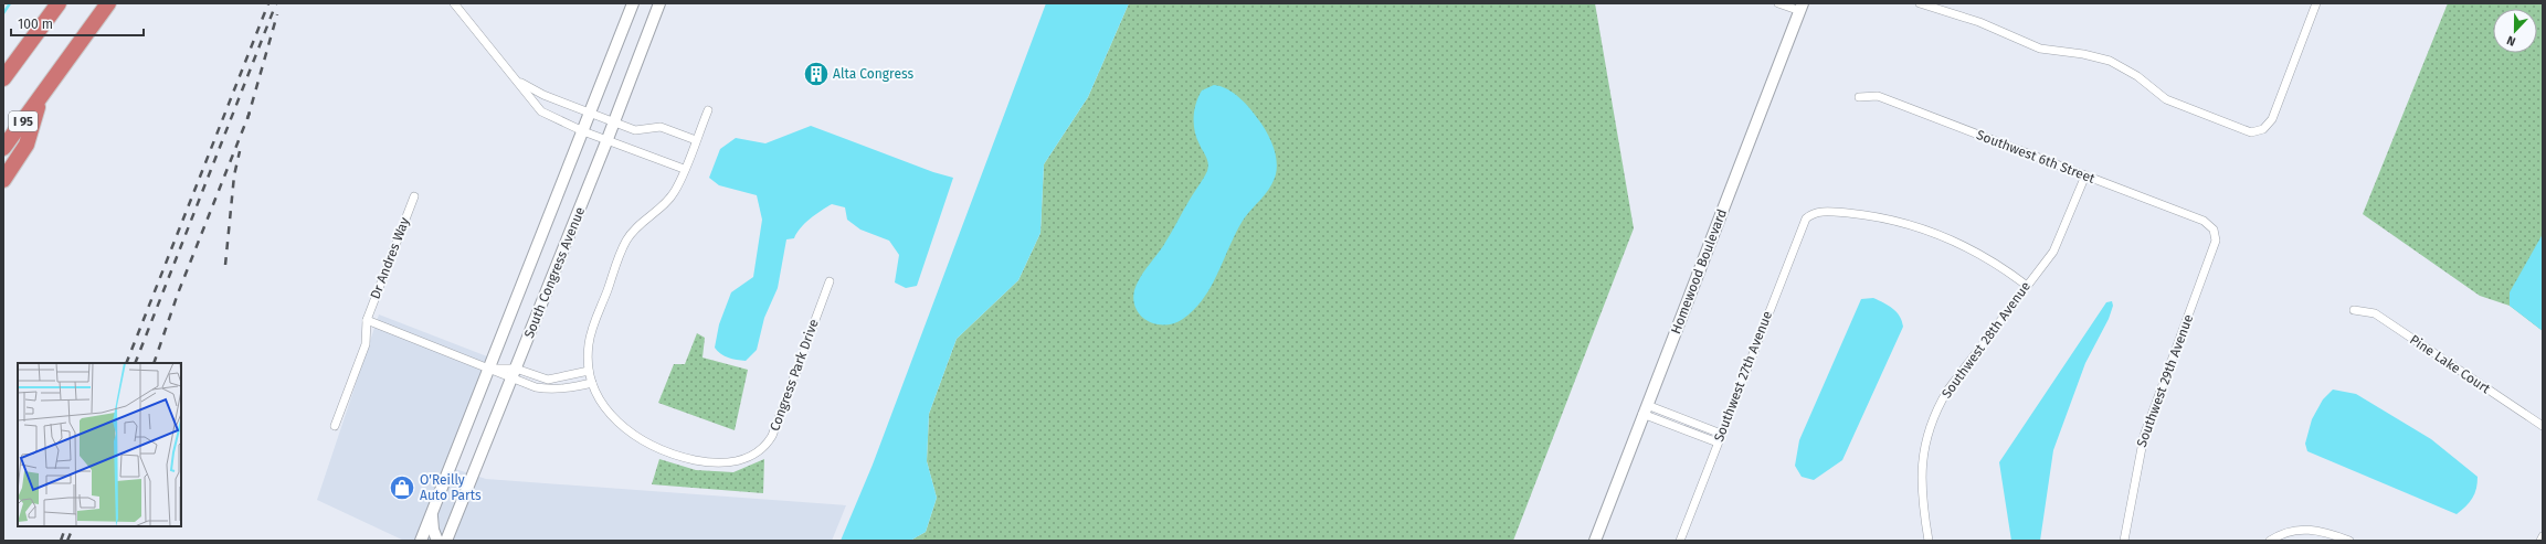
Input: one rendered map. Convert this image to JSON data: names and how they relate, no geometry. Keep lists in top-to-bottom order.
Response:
{
  "streets": {
    "highway": ["I 95"],
    "main road": ["Homewood Boulevard", "South Congress Avenue"],
    "street": [
      "Southwest 6th Street",
      "Dr Andres Way",
      "Southwest 28th Avenue",
      "Pine Lake Court",
      "Congress Park Drive",
      "Southwest 27th Avenue",
      "Southwest 29th Avenue"
    ]
  },
  "crossings": [
    ["Southwest 6th Street", "Southwest 28th Avenue"],
    ["Southwest 6th Street", "Southwest 29th Avenue"],
    ["Southwest 28th Avenue", "Southwest 27th Avenue"]
  ],
  "places": {
    "building": ["Alta Congress"],
    "shop": ["O'Reilly Auto Parts"]
  },
  "scale_bar": "100 m",
  "north": "bottom"
}
